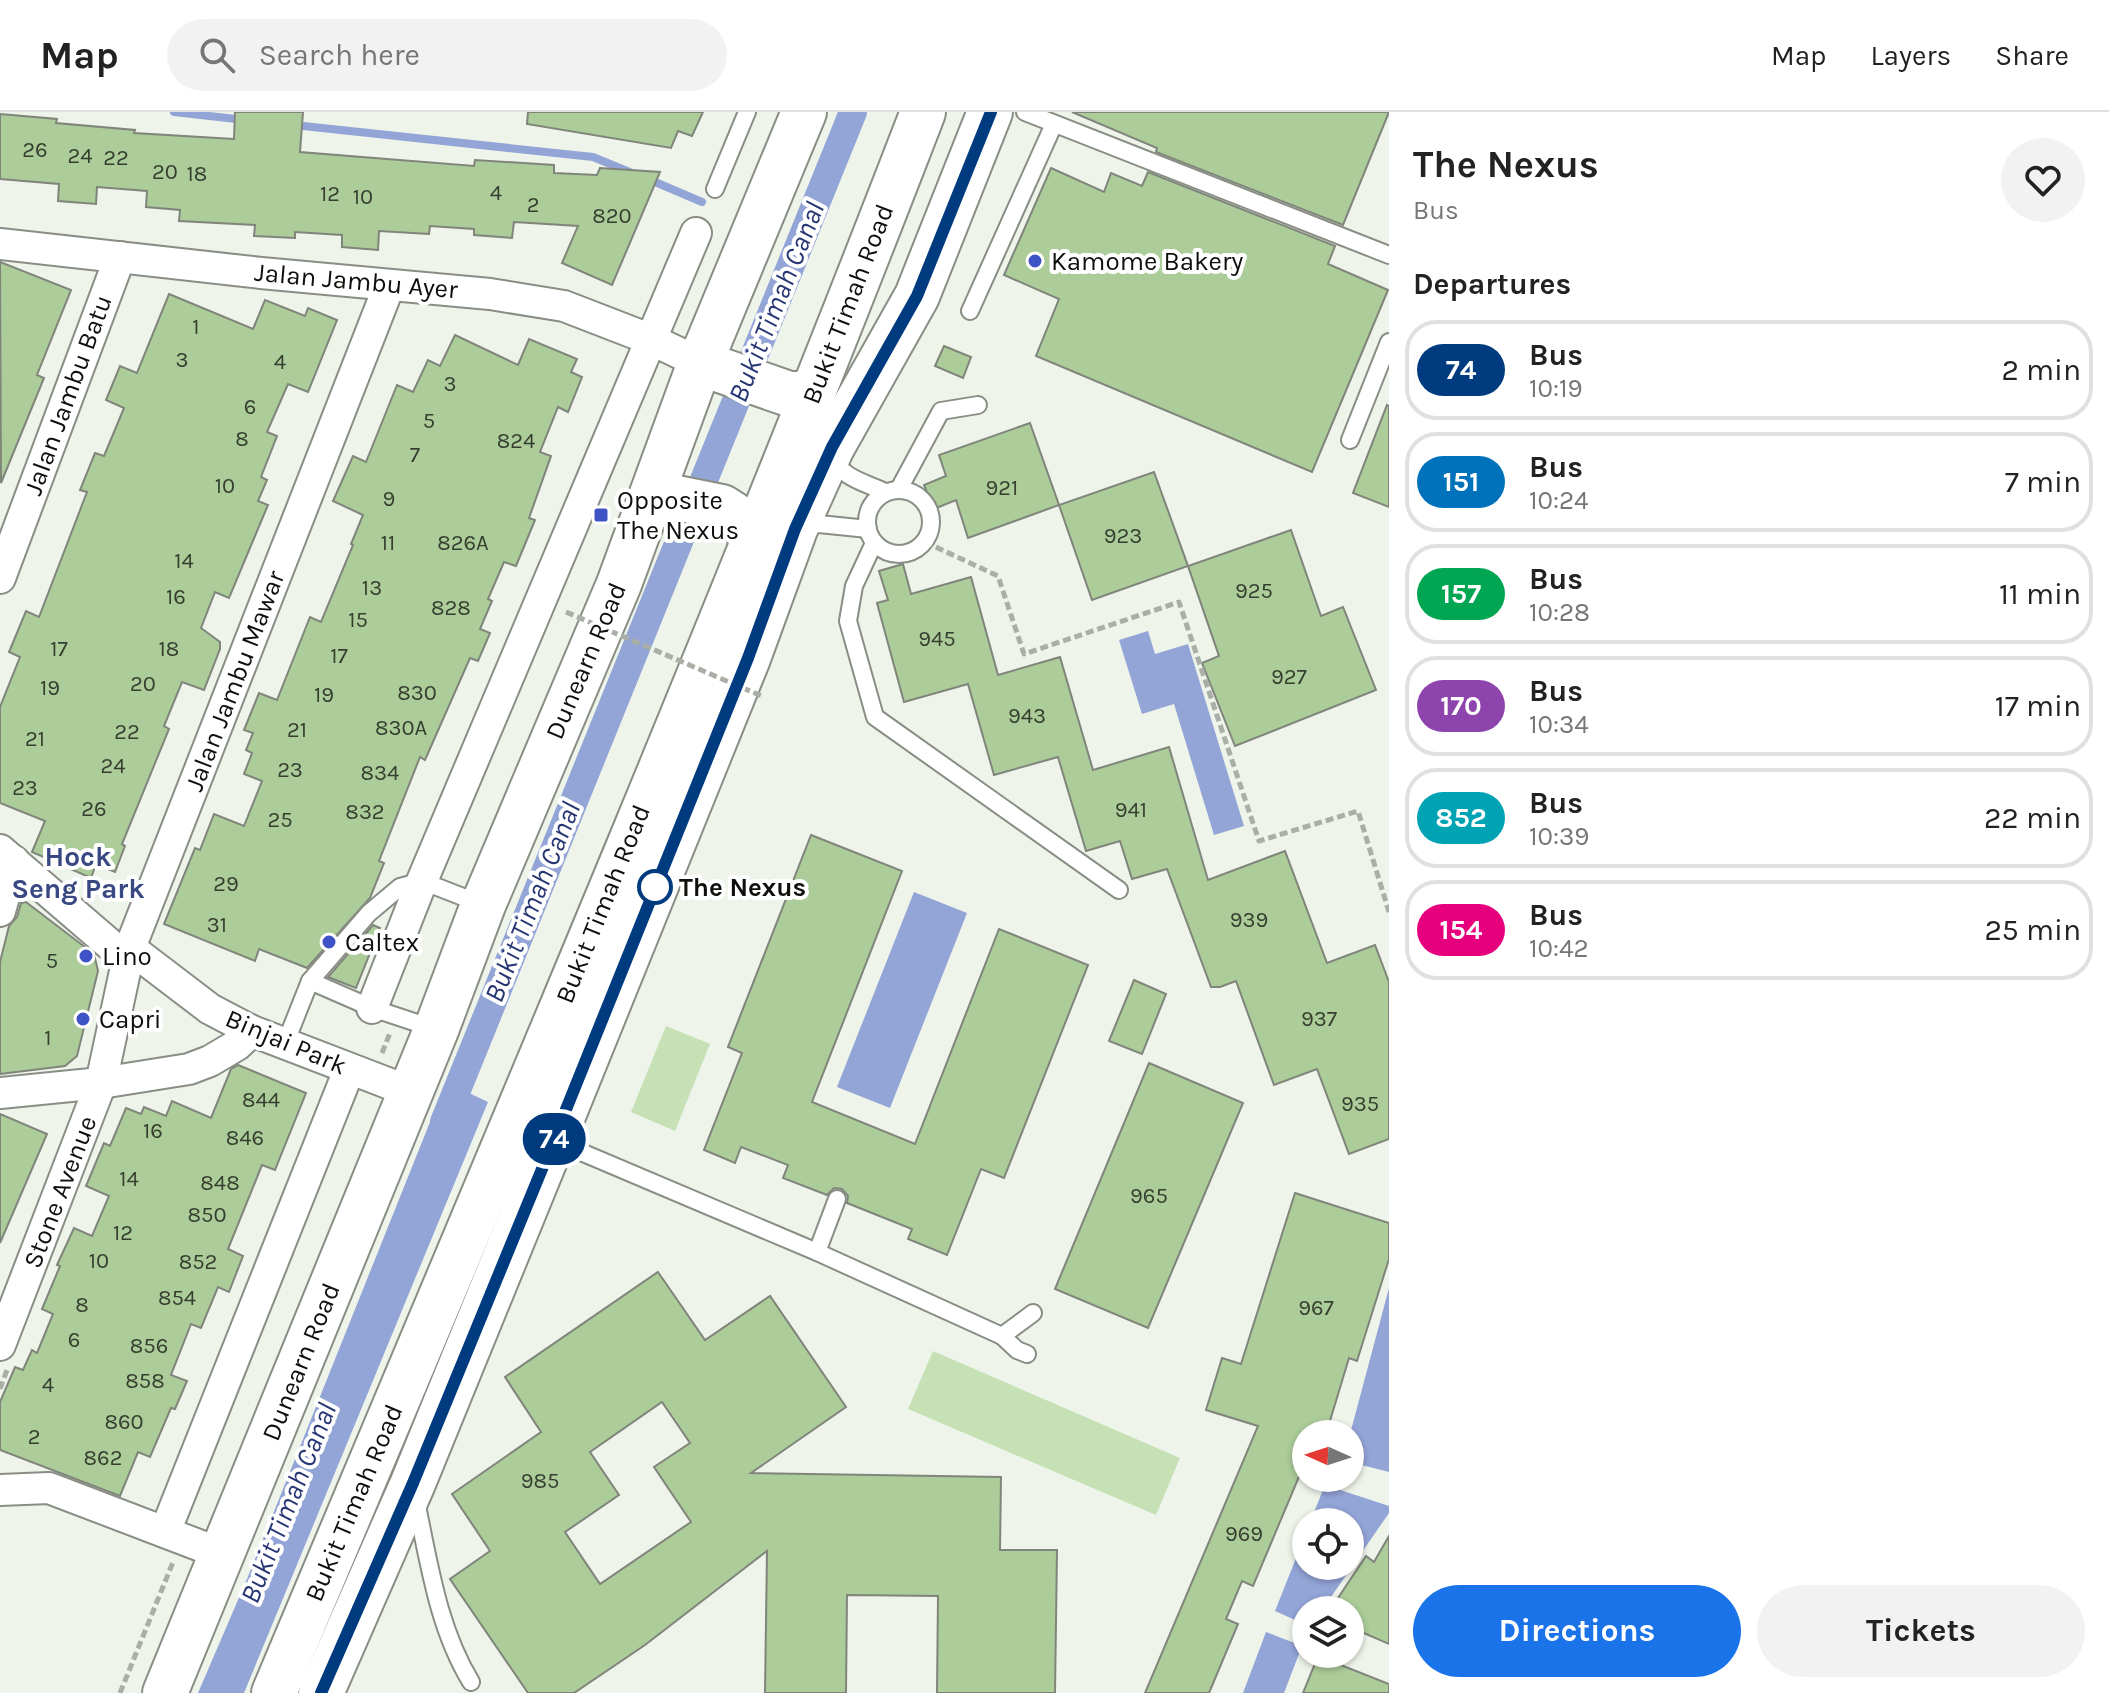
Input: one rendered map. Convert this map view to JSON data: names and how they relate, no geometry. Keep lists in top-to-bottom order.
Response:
{
  "streets": {
    "highway": ["Bukit Timah Road", "Dunearn Road"],
    "street": [
      "Jalan Jambu Ayer",
      "Jalan Jambu Batu",
      "Jalan Jambu Mawar",
      "Binjai Park",
      "Stone Avenue"
    ]
  },
  "crossings": [
    ["Jalan Jambu Ayer", "Jalan Jambu Batu"],
    ["Jalan Jambu Ayer", "Dunearn Road"],
    ["Jalan Jambu Ayer", "Jalan Jambu Mawar"],
    ["Dunearn Road", "Binjai Park"],
    ["Jalan Jambu Mawar", "Binjai Park"],
    ["Jalan Jambu Mawar", "Stone Avenue"]
  ],
  "districts": ["Hock Seng Park"],
  "water": ["Bukit Timah Canal"],
  "places": {
    "other": [
      "Kamome Bakery",
      "The Nexus",
      "Caltex",
      "Lino",
      "Capri"
    ],
    "transit": ["Opposite The Nexus"]
  },
  "lines": ["bus line 74"],
  "house_numbers": [
    "26",
    "24",
    "22",
    "20",
    "18",
    "4",
    "12",
    "10",
    "2",
    "820",
    "1",
    "3",
    "4",
    "3",
    "6",
    "5",
    "8",
    "824",
    "7",
    "10",
    "921",
    "9",
    "923",
    "11",
    "826A",
    "14",
    "13",
    "925",
    "16",
    "828",
    "15",
    "945",
    "17",
    "18",
    "17",
    "927",
    "20",
    "19",
    "830",
    "19",
    "943",
    "830A",
    "21",
    "22",
    "21",
    "24",
    "23",
    "834",
    "23",
    "26",
    "941",
    "832",
    "25",
    "29",
    "939",
    "31",
    "5",
    "937",
    "1",
    "844",
    "935",
    "16",
    "846",
    "14",
    "848",
    "965",
    "850",
    "12",
    "10",
    "852",
    "854",
    "8",
    "967",
    "6",
    "856",
    "858",
    "4",
    "860",
    "2",
    "862",
    "985",
    "969"
  ],
  "north": "left",
  "page": {
    "header": "Map",
    "search": "Search here",
    "nav": ["Map", "Layers", "Share"],
    "on_map": "74",
    "heading": [
      ["The Nexus", "Bus"],
      "Departures"
    ],
    "list": [
      {
        "mark": "74",
        "name": "Bus",
        "note": "10:19",
        "value": "2 min"
      },
      {
        "mark": "151",
        "name": "Bus",
        "note": "10:24",
        "value": "7 min"
      },
      {
        "mark": "157",
        "name": "Bus",
        "note": "10:28",
        "value": "11 min"
      },
      {
        "mark": "170",
        "name": "Bus",
        "note": "10:34",
        "value": "17 min"
      },
      {
        "mark": "852",
        "name": "Bus",
        "note": "10:39",
        "value": "22 min"
      },
      {
        "mark": "154",
        "name": "Bus",
        "note": "10:42",
        "value": "25 min"
      }
    ],
    "buttons": ["Directions", "Tickets"]
  }
}
